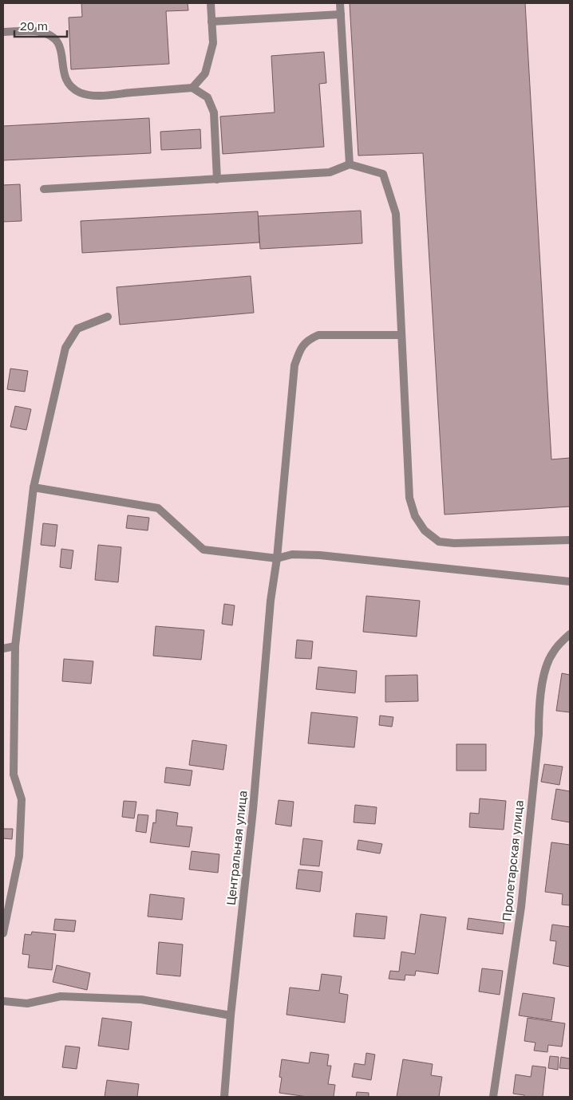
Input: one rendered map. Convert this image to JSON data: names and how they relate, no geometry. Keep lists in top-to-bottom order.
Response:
{
  "streets": {
    "street": ["Центральная улица", "Пролетарская улица"]
  },
  "scale_bar": "20 m"
}
